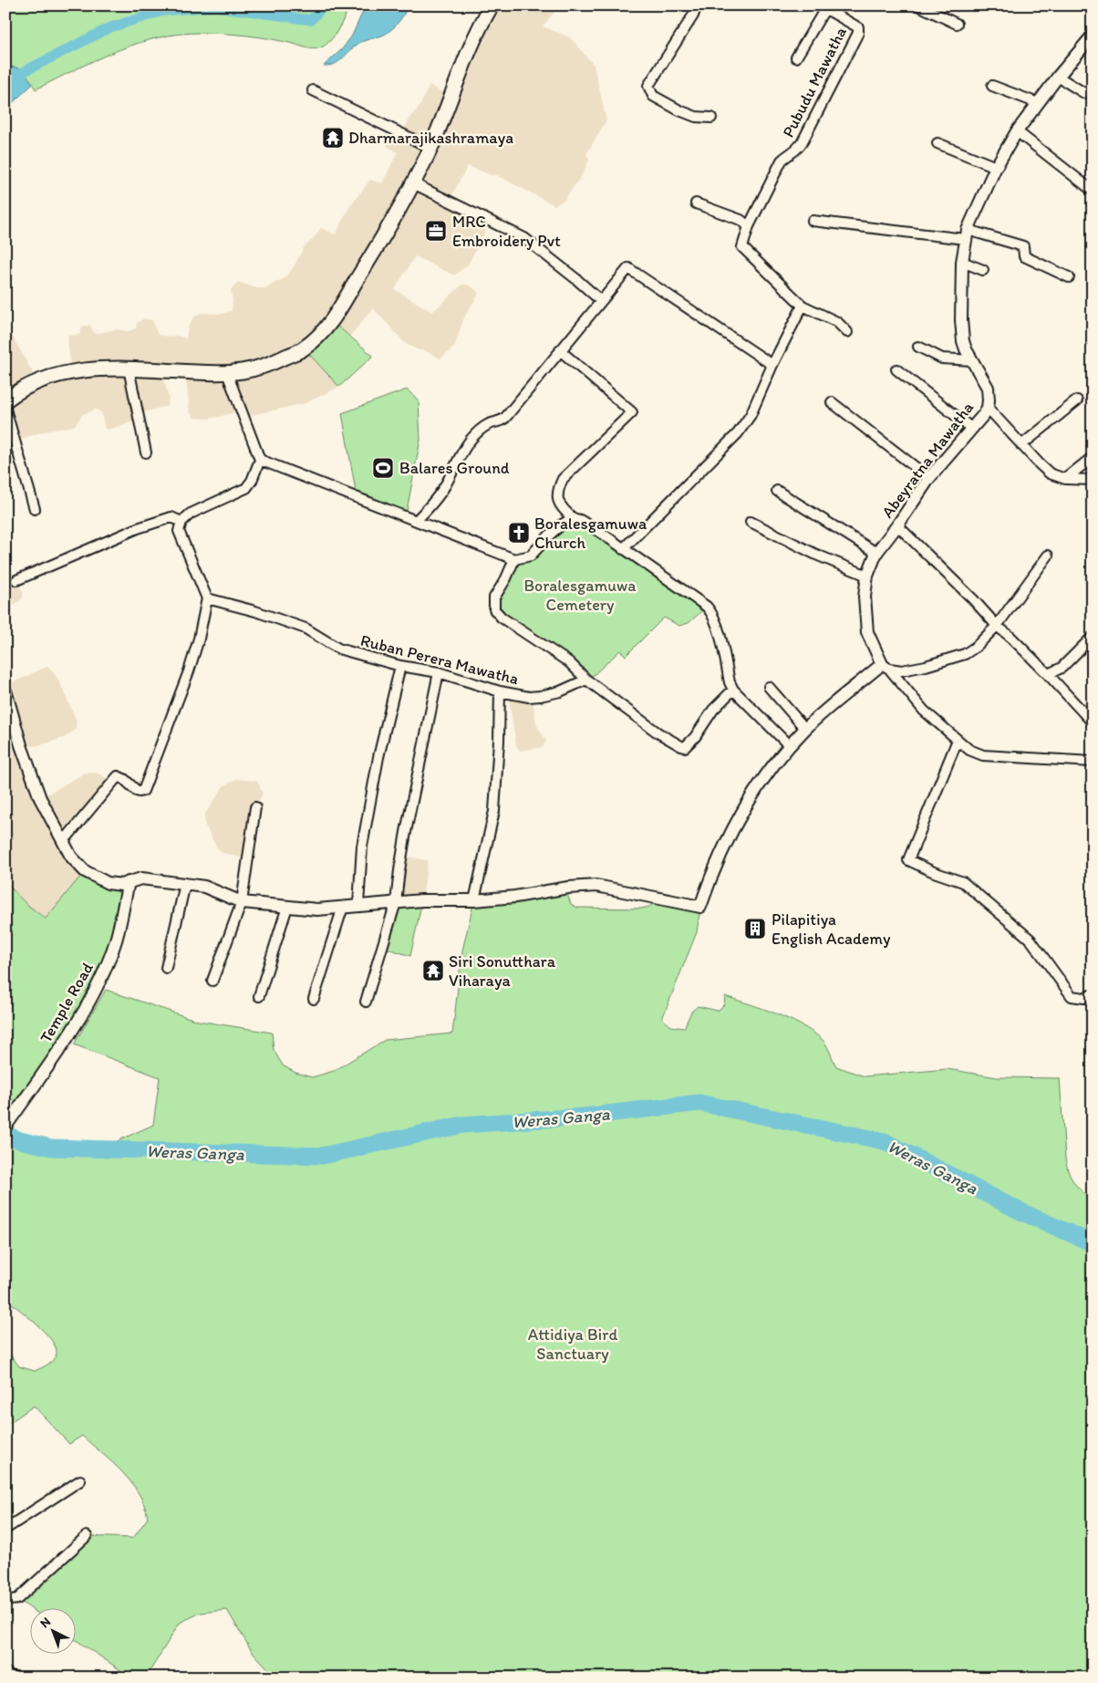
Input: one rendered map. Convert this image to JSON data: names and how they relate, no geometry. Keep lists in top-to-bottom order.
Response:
{
  "streets": {
    "street": [
      "Pubudu Mawatha",
      "Abeyratna Mawatha",
      "Ruban Perera Mawatha",
      "Temple Road"
    ]
  },
  "water": ["Weras Ganga"],
  "parks": ["Boralesgamuwa Cemetery", "Attidiya Bird Sanctuary"],
  "places": {
    "temple": ["Dharmarajikashramaya", "Siri Sonutthara Viharaya"],
    "office": ["MRC Embroidery Pvt"],
    "sports": ["Balares Ground"],
    "church": ["Boralesgamuwa Church"],
    "building": ["Pilapitiya English Academy"]
  },
  "north": "top left"
}
